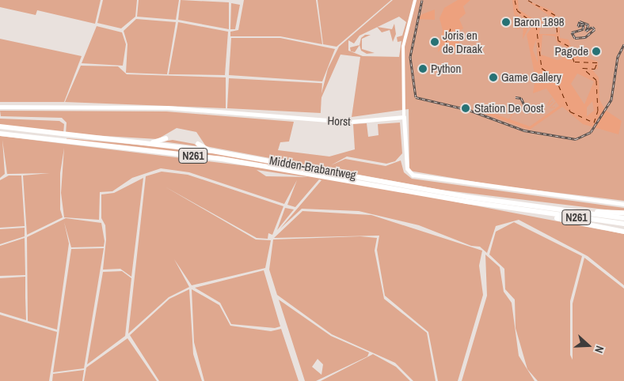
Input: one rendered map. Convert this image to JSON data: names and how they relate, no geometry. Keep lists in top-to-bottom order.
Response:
{
  "streets": {
    "highway": ["N261", "Midden-Brabantweg"],
    "street": ["Horst"]
  },
  "crossings": [
    ["N261", "Midden-Brabantweg"]
  ],
  "places": [
    "Baron 1898",
    "Joris en de Draak",
    "Pagode",
    "Python",
    "Game Gallery",
    "Station De Oost"
  ],
  "north": "right"
}
